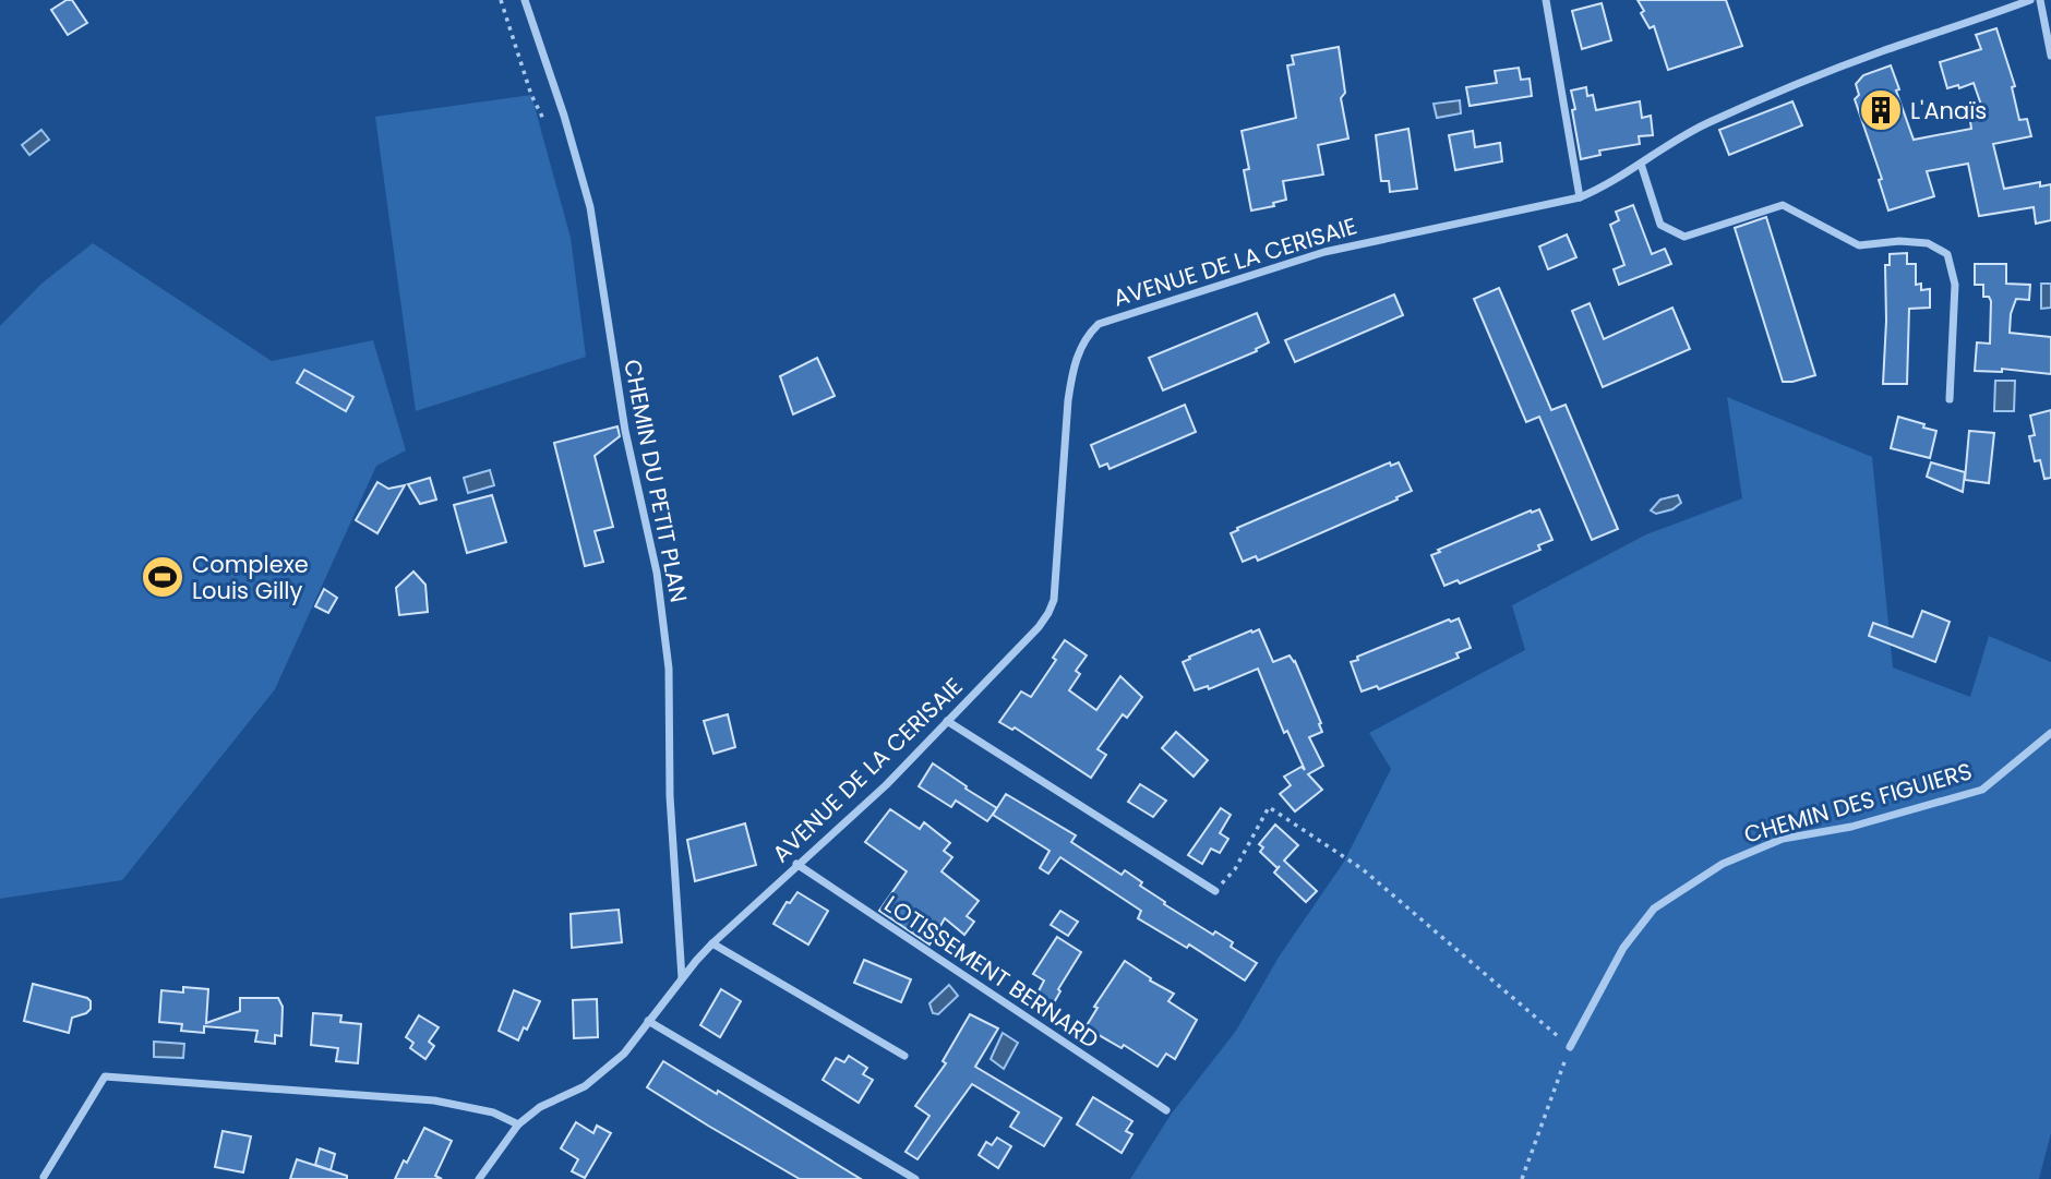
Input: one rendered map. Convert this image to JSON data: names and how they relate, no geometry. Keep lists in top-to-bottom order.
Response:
{
  "streets": {
    "street": [
      "AVENUE DE LA CERISAIE",
      "CHEMIN DU PETIT PLAN",
      "CHEMIN DES FIGUIERS",
      "LOTISSEMENT BERNARD"
    ]
  },
  "crossings": [
    ["AVENUE DE LA CERISAIE", "CHEMIN DU PETIT PLAN"],
    ["AVENUE DE LA CERISAIE", "LOTISSEMENT BERNARD"]
  ],
  "places": {
    "building": ["L'Anaïs"],
    "sports": ["Complexe Louis Gilly"]
  }
}
